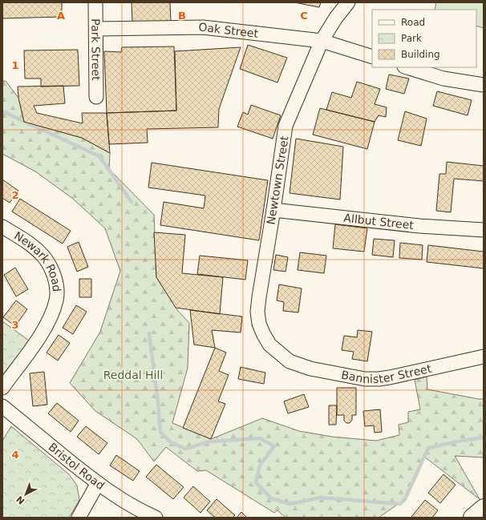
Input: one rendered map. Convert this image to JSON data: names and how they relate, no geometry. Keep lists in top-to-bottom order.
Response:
{
  "streets": {
    "street": [
      "Oak Street",
      "Park Street",
      "Newtown Street",
      "Allbut Street",
      "Newark Road",
      "Bannister Street",
      "Bristol Road"
    ]
  },
  "crossings": [
    ["Oak Street", "Park Street"],
    ["Oak Street", "Newtown Street"],
    ["Newtown Street", "Allbut Street"],
    ["Newtown Street", "Bannister Street"]
  ],
  "parks": ["Reddal Hill"],
  "legend": ["Road", "Park", "Building"],
  "north": "bottom left",
  "grid": {
    "columns": ["A", "B", "C"],
    "rows": [
      "1",
      "2",
      "3",
      "4"
    ]
  }
}
